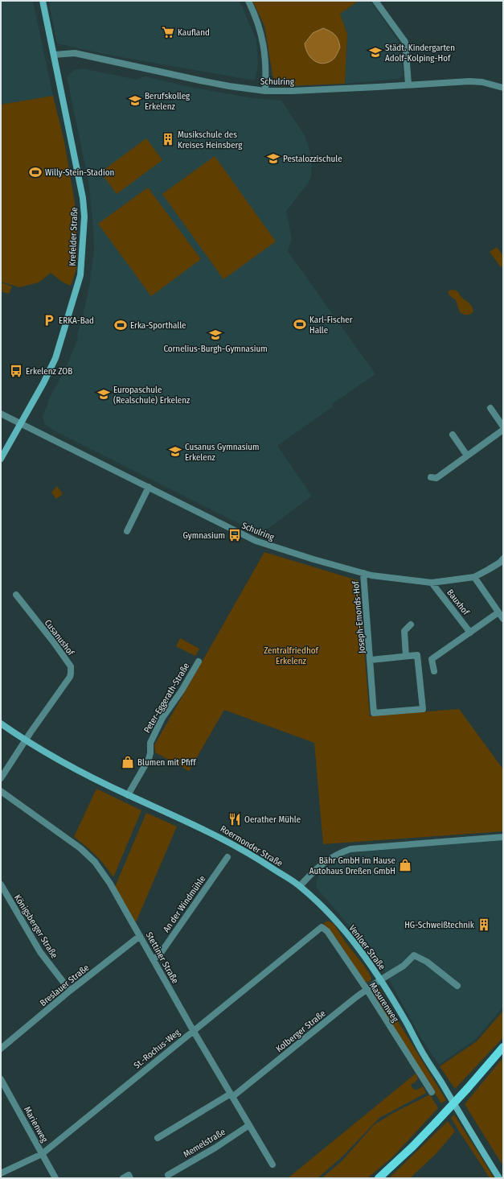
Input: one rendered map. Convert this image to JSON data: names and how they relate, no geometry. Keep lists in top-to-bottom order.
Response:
{
  "streets": {
    "main road": ["Krefelder Straße", "Roermonder Straße", "Venloer Straße"],
    "street": [
      "Schulring",
      "Bauxhof",
      "Joseph-Emonds-Hof",
      "Cusanushof",
      "Peter-Eggerath-Straße",
      "An der Windmühle",
      "Königsberger Straße",
      "Stettiner Straße",
      "Breslauer Straße",
      "Masurenweg",
      "Kolberger Straße",
      "St.-Rochus-Weg",
      "Marienweg",
      "Memelstraße"
    ]
  },
  "crossings": [
    ["Schulring", "Krefelder Straße"],
    ["Schulring", "Bauxhof"],
    ["Schulring", "Joseph-Emonds-Hof"],
    ["Cusanushof", "Roermonder Straße"],
    ["Peter-Eggerath-Straße", "Roermonder Straße"],
    ["Roermonder Straße", "Venloer Straße"],
    ["An der Windmühle", "Stettiner Straße"],
    ["Königsberger Straße", "Breslauer Straße"],
    ["Venloer Straße", "Kolberger Straße"],
    ["Stettiner Straße", "Breslauer Straße"],
    ["Stettiner Straße", "Kolberger Straße"],
    ["Stettiner Straße", "St.-Rochus-Weg"],
    ["Stettiner Straße", "Memelstraße"],
    ["Masurenweg", "Kolberger Straße"],
    ["Masurenweg", "St.-Rochus-Weg"],
    ["St.-Rochus-Weg", "Marienweg"]
  ],
  "parks": ["Zentralfriedhof Erkelenz"],
  "places": {
    "supermarket": ["Kaufland"],
    "school or university": [
      "Städt. Kindergarten Adolf-Kolping-Hof",
      "Berufskolleg Erkelenz",
      "Pestalozzischule",
      "Cornelius-Burgh-Gymnasium",
      "Europaschule (Realschule) Erkelenz",
      "Cusanus Gymnasium Erkelenz"
    ],
    "building": ["Musikschule des Kreises Heinsberg", "HG-Schweißtechnik"],
    "sports": ["Willy-Stein-Stadion", "Karl-Fischer Halle", "Erka-Sporthalle"],
    "parking": ["ERKA-Bad"],
    "bus stop": ["Erkelenz ZOB", "Gymnasium"],
    "shop": ["Blumen mit Pfiff", "Bähr GmbH im Hause Autohaus Dreßen GmbH"],
    "restaurant": ["Oerather Mühle"]
  }
}
